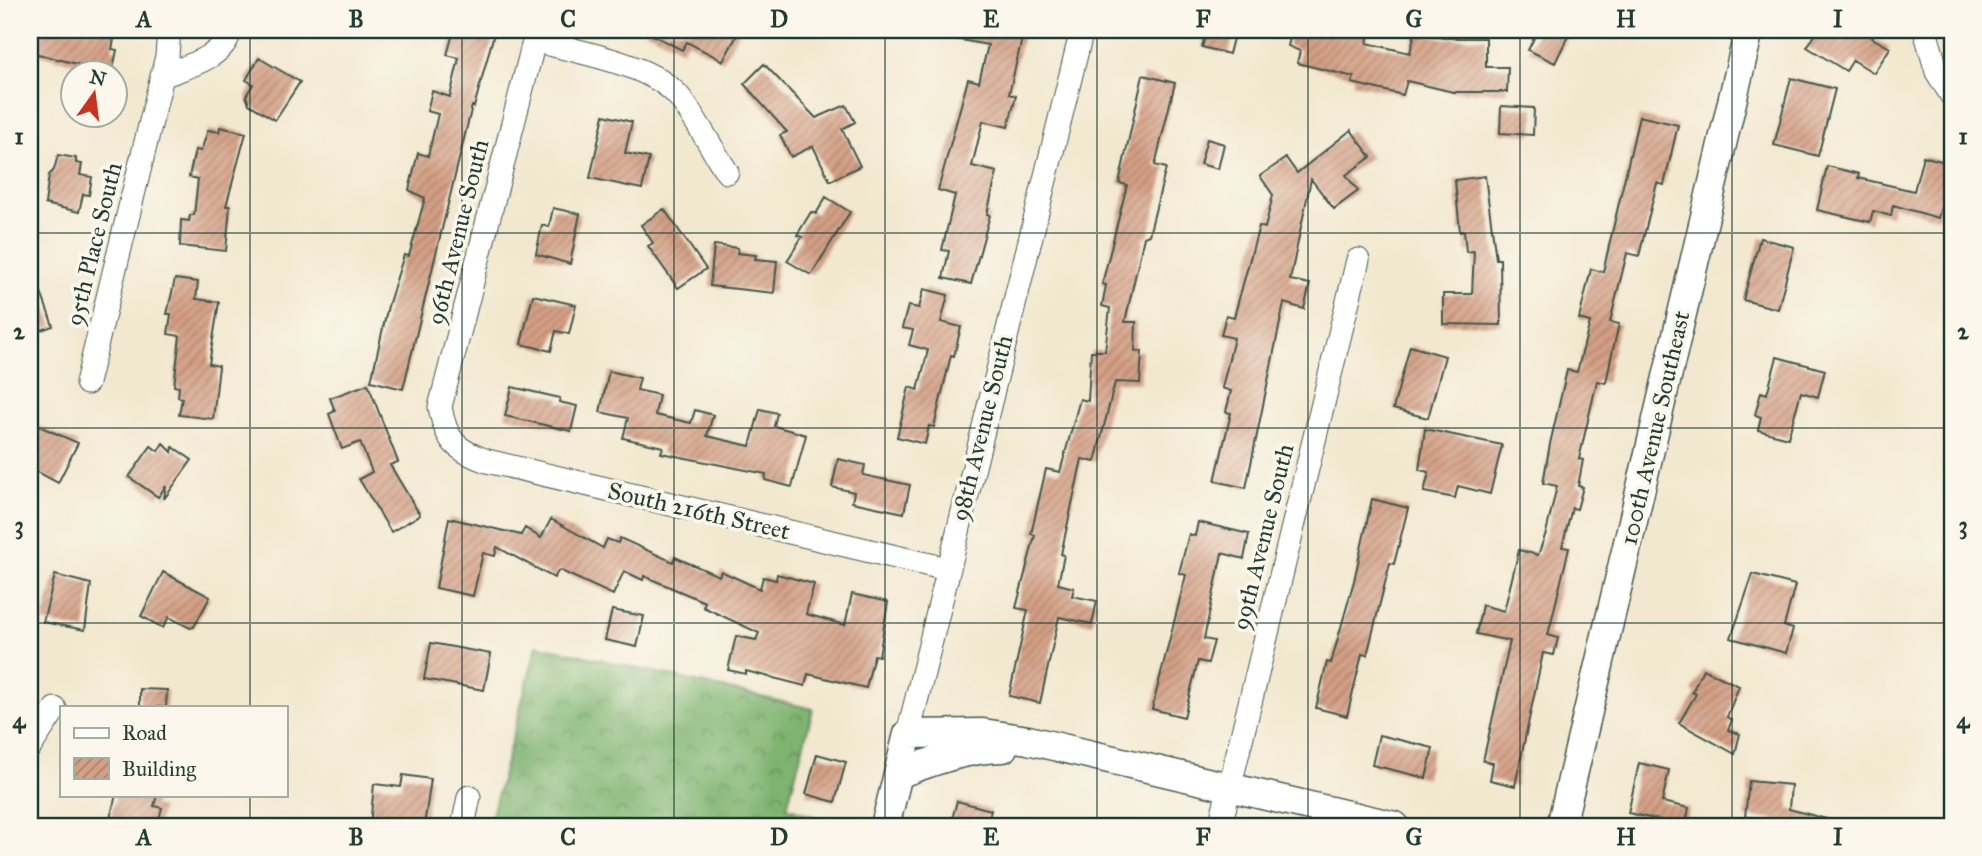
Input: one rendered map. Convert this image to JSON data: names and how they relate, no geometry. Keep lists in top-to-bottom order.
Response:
{
  "streets": {
    "street": [
      "96th Avenue South",
      "95th Place South",
      "98th Avenue South",
      "100th Avenue Southeast",
      "South 216th Street",
      "99th Avenue South"
    ]
  },
  "crossings": [
    ["96th Avenue South", "South 216th Street"],
    ["98th Avenue South", "South 216th Street"]
  ],
  "legend": ["Road", "Building"],
  "north": "top",
  "grid": {
    "columns": [
      "A",
      "B",
      "C",
      "D",
      "E",
      "F",
      "G",
      "H",
      "I"
    ],
    "rows": [
      "1",
      "2",
      "3",
      "4"
    ]
  }
}
